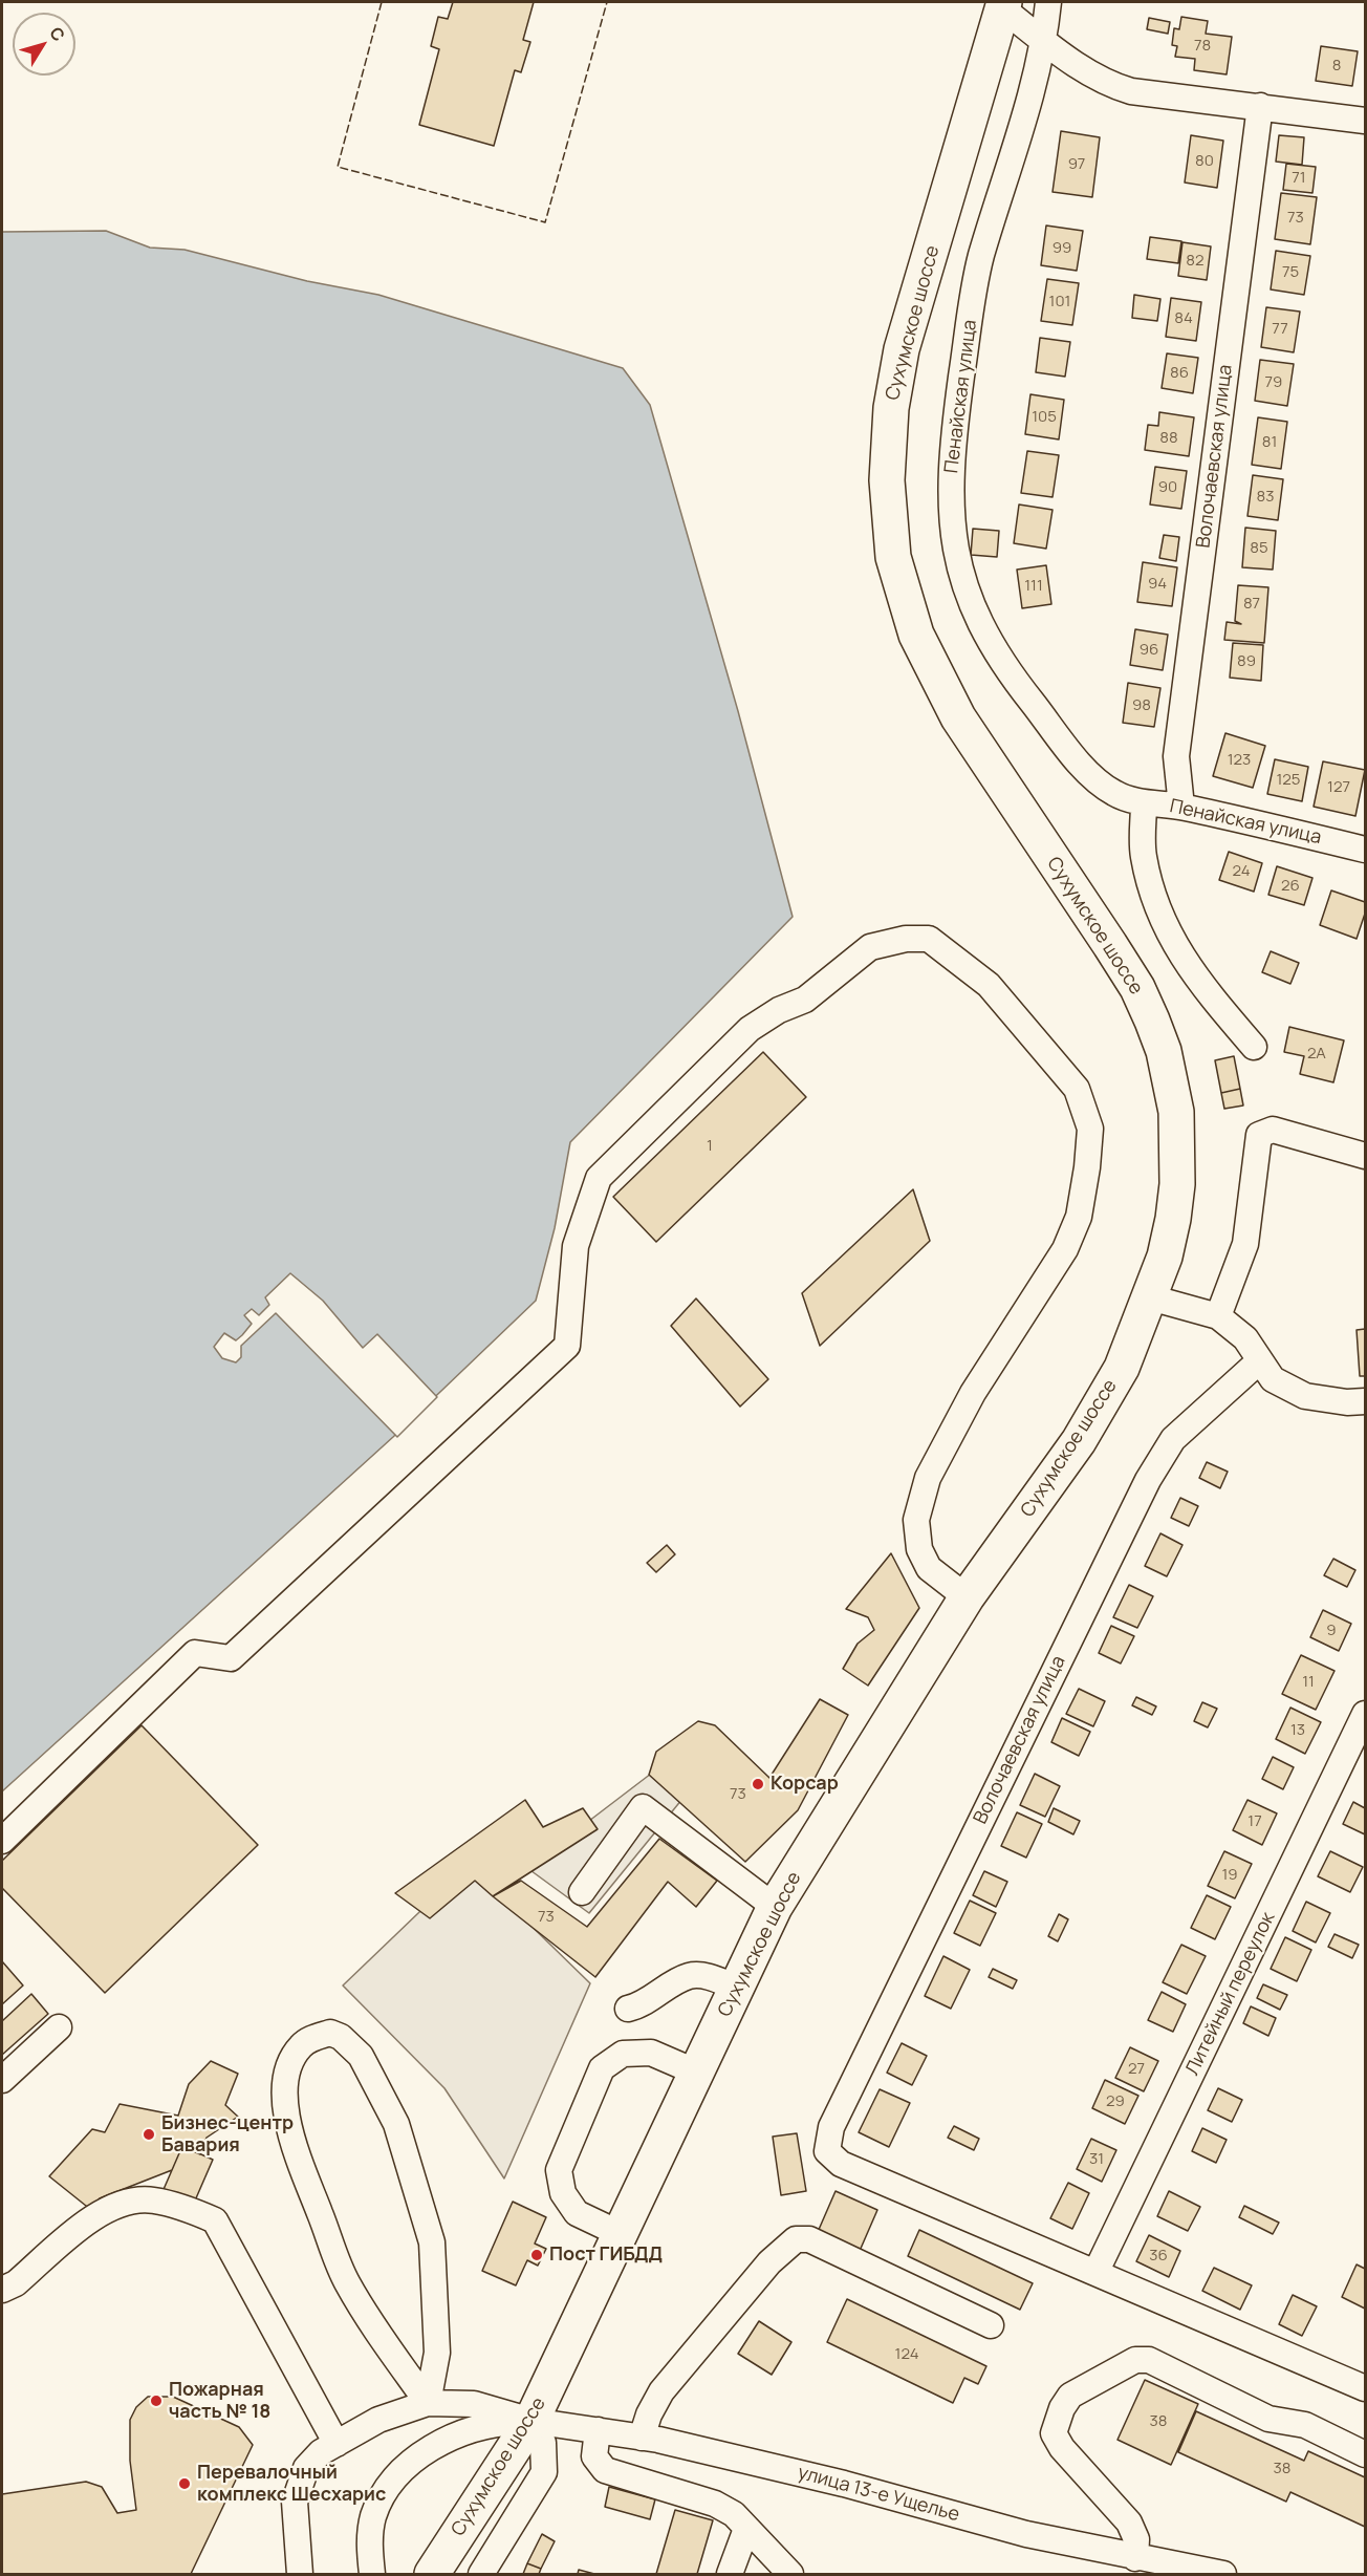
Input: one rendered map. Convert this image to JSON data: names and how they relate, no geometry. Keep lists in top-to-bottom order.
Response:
{
  "streets": {
    "highway": ["Сухумское шоссе"],
    "street": [
      "Пенайская улица",
      "Волочаевская улица",
      "Литейный переулок",
      "улица 13-е Ущелье"
    ]
  },
  "crossings": [
    ["Сухумское шоссе", "улица 13-е Ущелье"],
    ["Пенайская улица", "Волочаевская улица"],
    ["Волочаевская улица", "Литейный переулок"]
  ],
  "places": [
    "Корсар",
    "Бизнес-центр Бавария",
    "Пост ГИБДД",
    "Пожарная часть № 18",
    "Перевалочный комплекс Шесхарис"
  ],
  "house_numbers": [
    "78",
    "8",
    "80",
    "97",
    "71",
    "73",
    "99",
    "82",
    "75",
    "101",
    "84",
    "77",
    "86",
    "79",
    "105",
    "88",
    "81",
    "90",
    "83",
    "85",
    "94",
    "111",
    "87",
    "96",
    "89",
    "98",
    "123",
    "125",
    "127",
    "24",
    "26",
    "2А",
    "1",
    "9",
    "11",
    "13",
    "73",
    "17",
    "19",
    "73",
    "27",
    "29",
    "31",
    "36",
    "124",
    "38",
    "38"
  ],
  "north": "top right"
}
